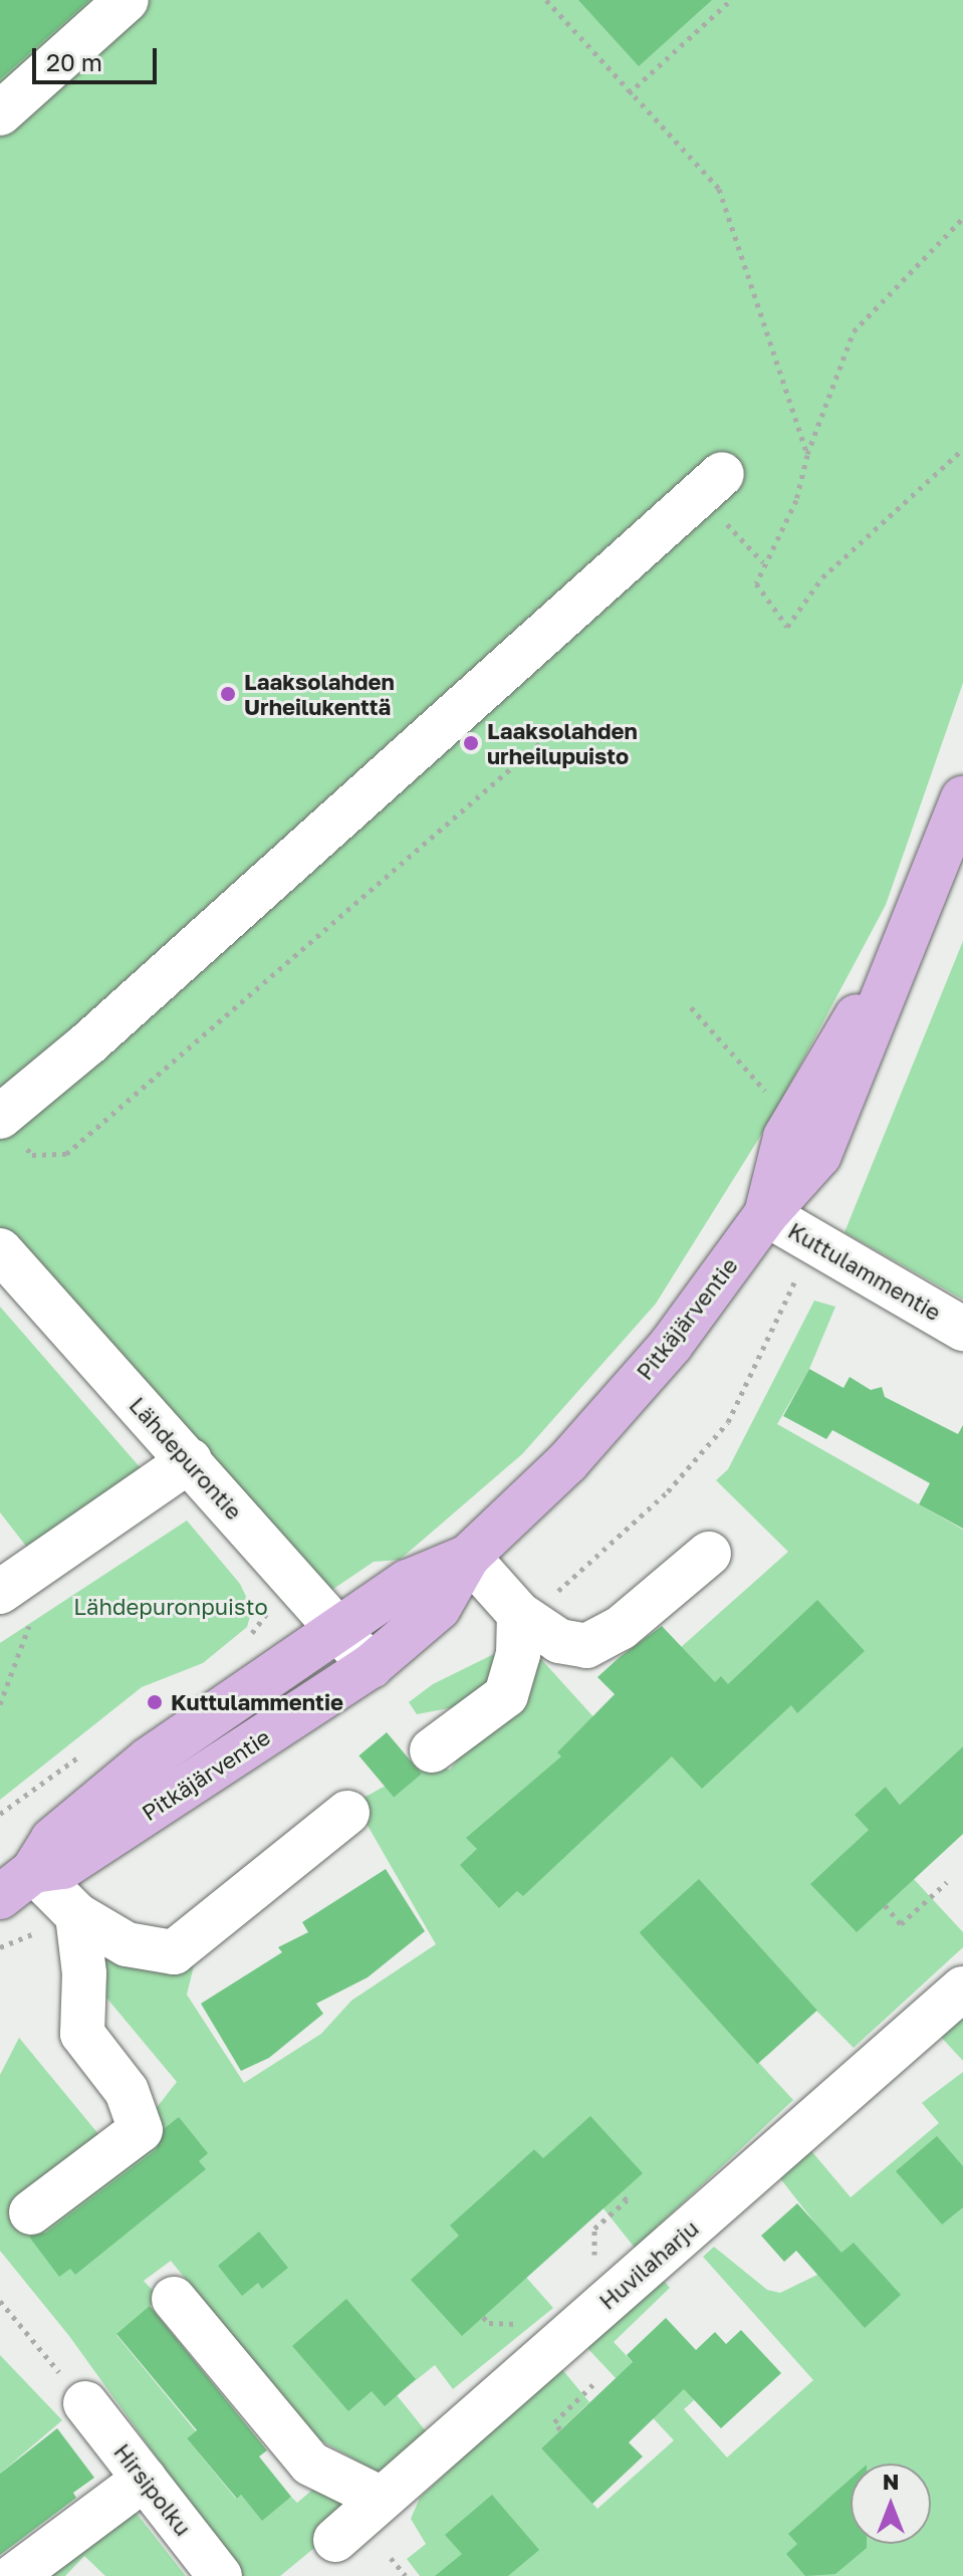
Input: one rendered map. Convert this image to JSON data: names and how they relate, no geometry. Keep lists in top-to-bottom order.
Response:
{
  "streets": {
    "main road": ["Pitkäjärventie"],
    "street": [
      "Kuttulammentie",
      "Lähdepurontie",
      "Huvilaharju",
      "Hirsipolku"
    ]
  },
  "crossings": [
    ["Kuttulammentie", "Pitkäjärventie"],
    ["Pitkäjärventie", "Lähdepurontie"]
  ],
  "parks": ["Lähdepuronpuisto"],
  "places": ["Laaksolahden Urheilukenttä", "Laaksolahden urheilupuisto", "Kuttulammentie"],
  "scale_bar": "20 m",
  "north": "top"
}
